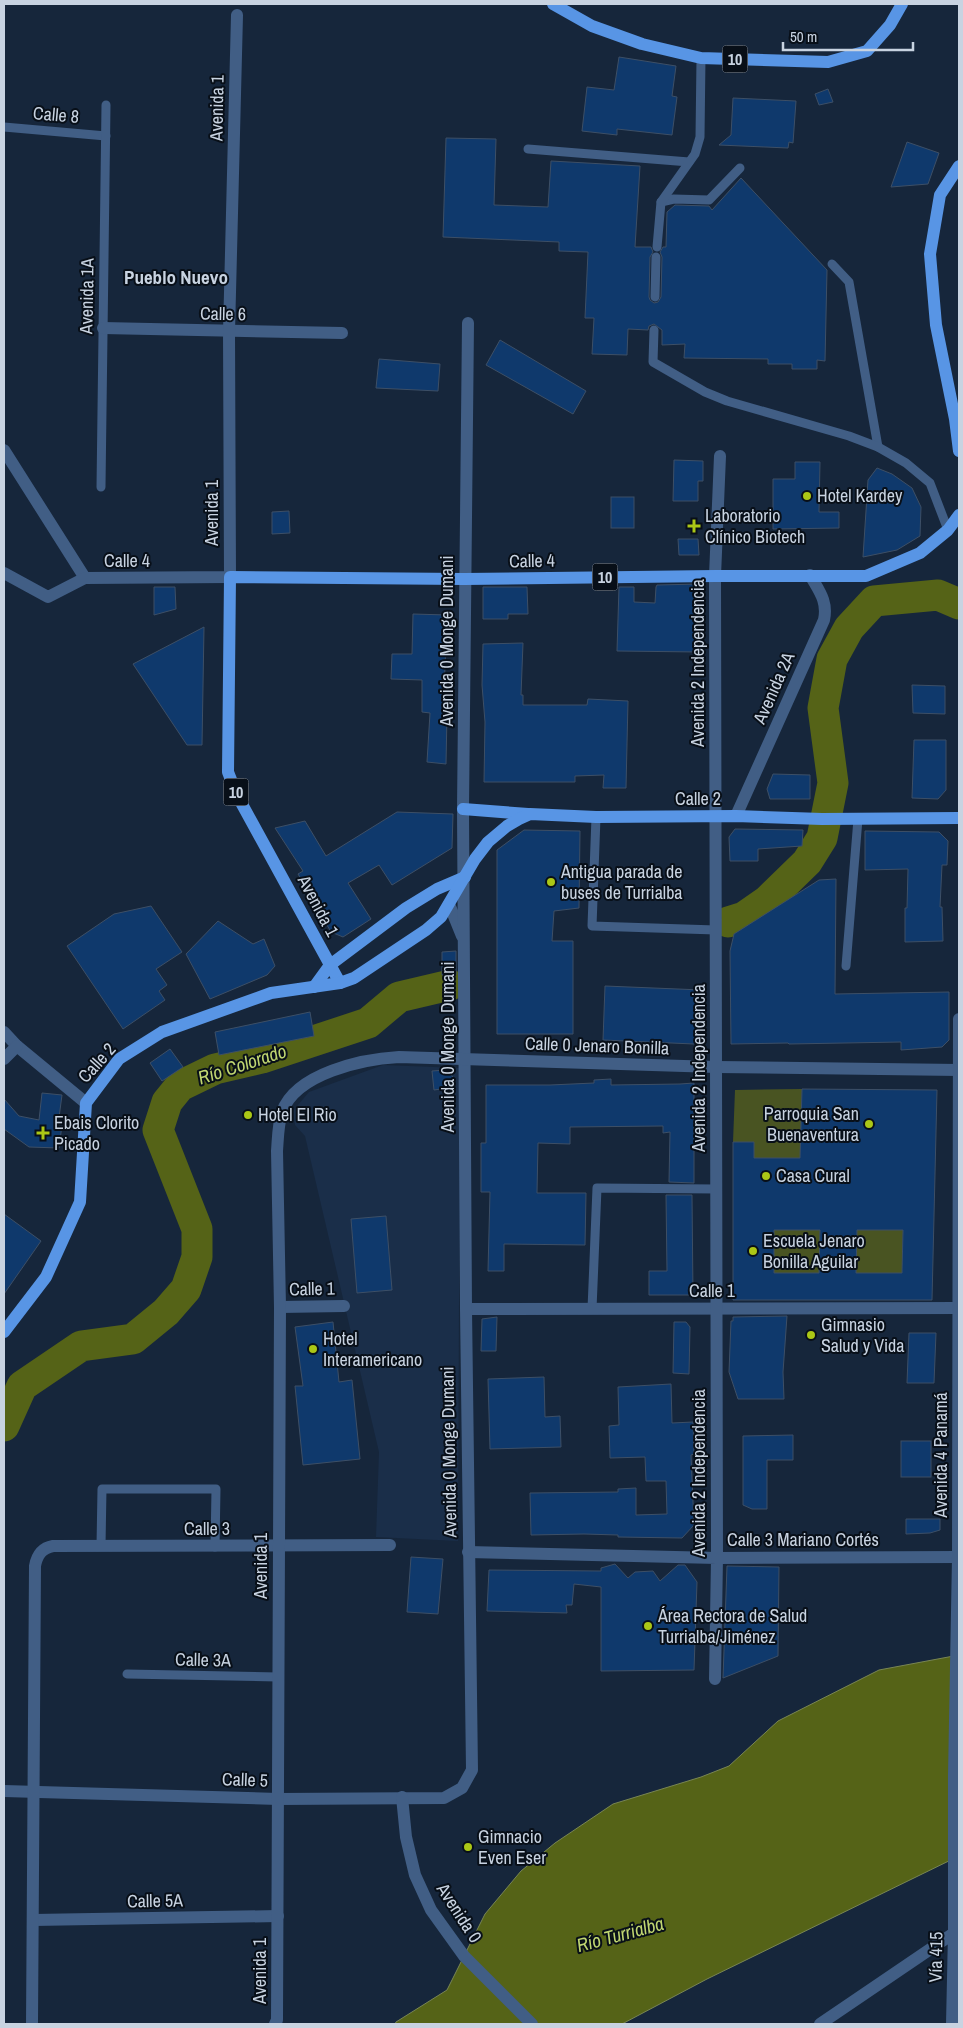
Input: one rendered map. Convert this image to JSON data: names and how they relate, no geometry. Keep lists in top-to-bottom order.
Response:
{
  "streets": {
    "main road": [
      "10",
      "Avenida 1",
      "Calle 4",
      "Calle 2"
    ],
    "street": [
      "Calle 6",
      "Avenida 0 Monge Dumani",
      "Avenida 2 Independencia",
      "Avenida 2A",
      "Calle 0 Jenaro Bonilla",
      "Calle 1",
      "Avenida 4 Panamá",
      "Calle 3",
      "Calle 3 Mariano Cortés",
      "Calle 5",
      "Calle 5A",
      "Avenida 0",
      "Vía 415"
    ],
    "lane": ["Calle 8", "Avenida 1A", "Calle 3A"]
  },
  "crossings": [
    ["Avenida 1", "Calle 6"],
    ["Avenida 1", "Calle 4"],
    ["Avenida 1", "Calle 2"],
    ["Avenida 1", "Calle 0 Jenaro Bonilla"],
    ["Avenida 1", "Calle 1"],
    ["Avenida 1", "Calle 3"],
    ["Avenida 1", "Calle 3A"],
    ["Avenida 1", "Calle 5"],
    ["Avenida 1", "Calle 5A"],
    ["Calle 8", "Avenida 1A"],
    ["Avenida 1A", "Calle 6"],
    ["Calle 4", "Avenida 0 Monge Dumani"],
    ["Calle 4", "Avenida 2 Independencia"],
    ["Calle 4", "Avenida 2A"],
    ["Avenida 0 Monge Dumani", "Calle 2"],
    ["Avenida 0 Monge Dumani", "Calle 0 Jenaro Bonilla"],
    ["Avenida 0 Monge Dumani", "Calle 1"],
    ["Avenida 0 Monge Dumani", "Calle 3 Mariano Cortés"],
    ["Avenida 0 Monge Dumani", "Calle 5"],
    ["Avenida 2 Independencia", "Calle 2"],
    ["Avenida 2 Independencia", "Calle 0 Jenaro Bonilla"],
    ["Avenida 2 Independencia", "Calle 1"],
    ["Avenida 2 Independencia", "Calle 3 Mariano Cortés"],
    ["Avenida 2A", "Calle 2"],
    ["Calle 0 Jenaro Bonilla", "Avenida 4 Panamá"],
    ["Calle 1", "Avenida 4 Panamá"],
    ["Avenida 4 Panamá", "Calle 3 Mariano Cortés"],
    ["Avenida 4 Panamá", "Vía 415"],
    ["Calle 3", "Calle 5"],
    ["Calle 5", "Avenida 0"]
  ],
  "districts": ["Pueblo Nuevo"],
  "water": ["Río Colorado", "Río Turrialba"],
  "places": {
    "other": [
      "Hotel Kardey",
      "Antigua parada de buses de Turrialba",
      "Hotel El Rio",
      "Parroquia San Buenaventura",
      "Casa Cural",
      "Escuela Jenaro Bonilla Aguilar",
      "Gimnasio Salud y Vida",
      "Hotel Interamericano",
      "Área Rectora de Salud Turrialba/Jiménez",
      "Gimnacio Even Eser"
    ],
    "health": ["Laboratorio Clínico Biotech", "Ebais Clorito Picado"]
  },
  "scale_bar": "50 m"
}
